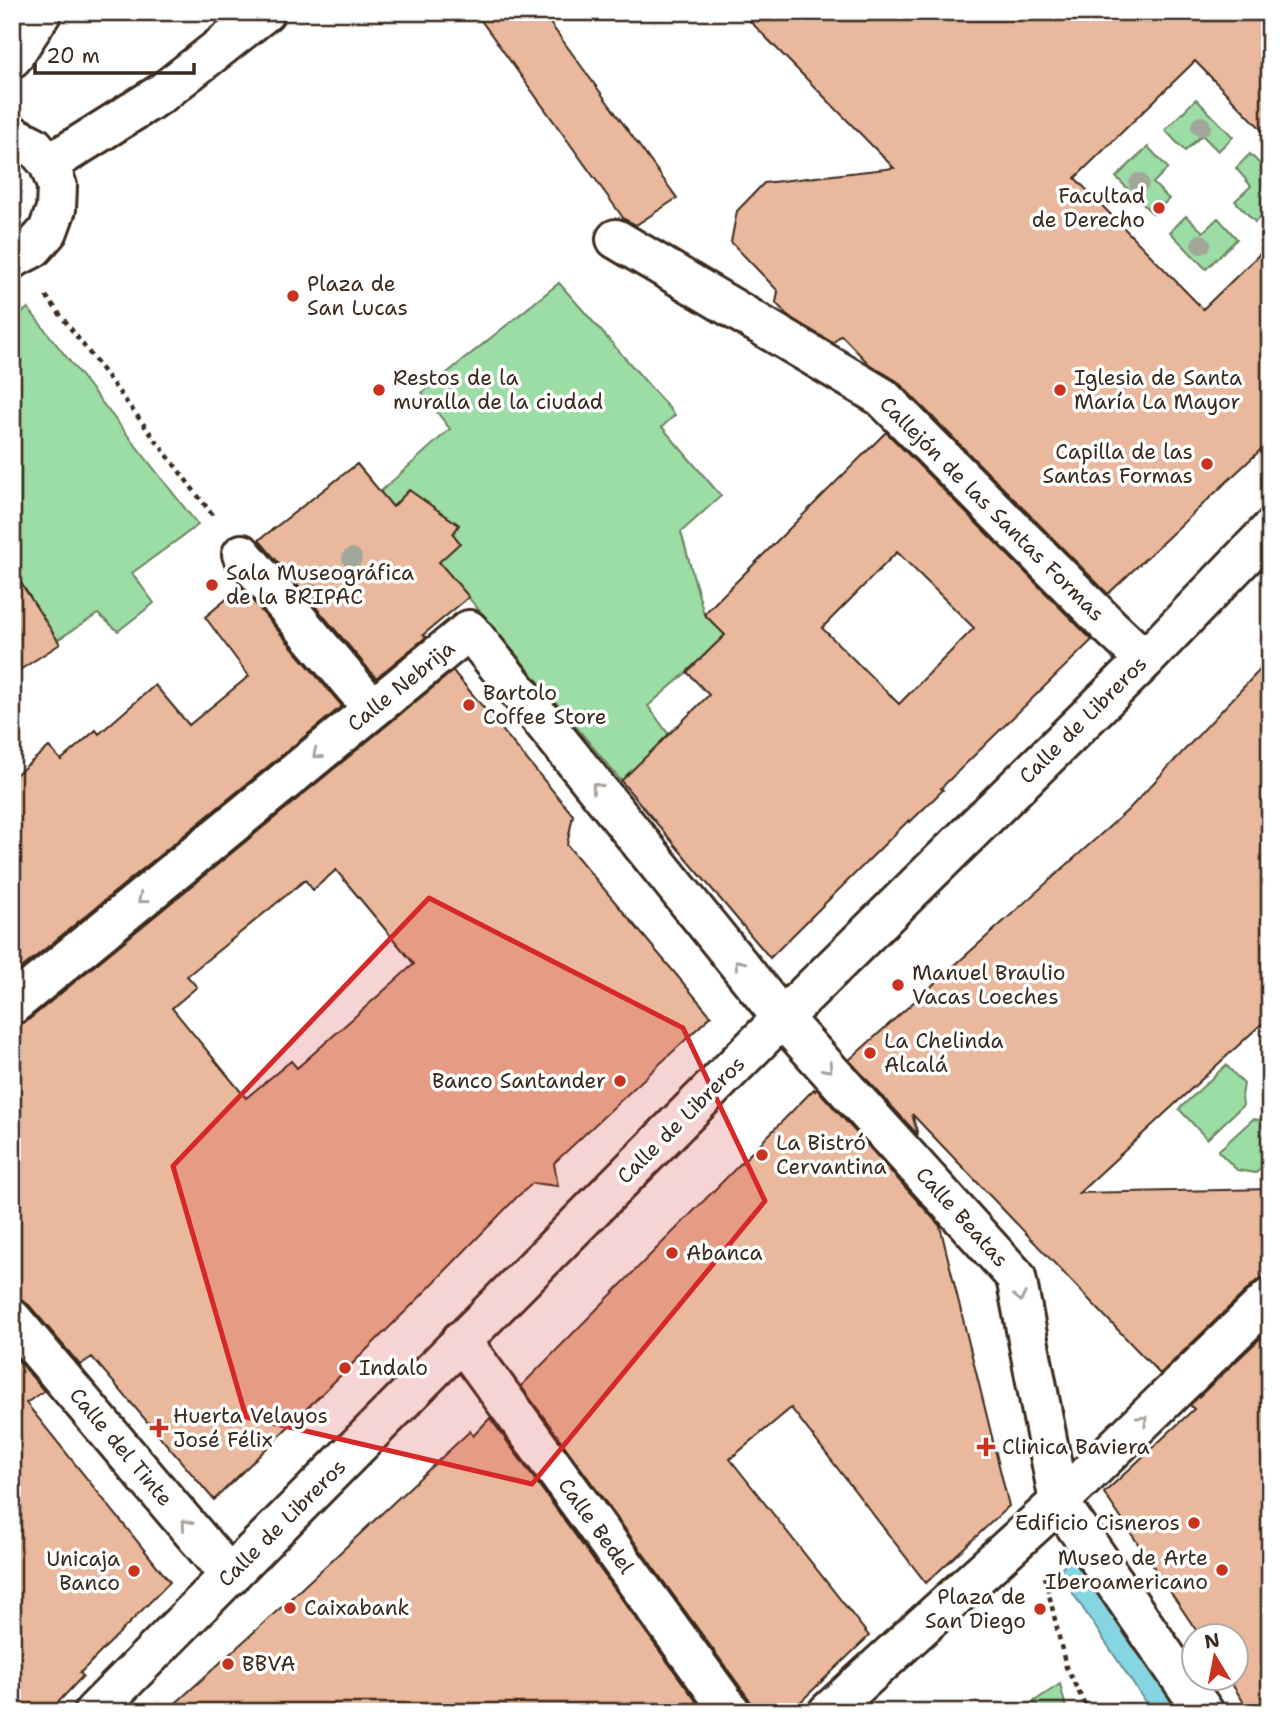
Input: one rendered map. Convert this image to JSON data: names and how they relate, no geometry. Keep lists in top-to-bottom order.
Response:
{
  "streets": {
    "street": [
      "Callejón de las Santas Formas",
      "Calle Nebrija",
      "Calle de Libreros",
      "Calle Beatas",
      "Calle del Tinte",
      "Calle Bedel"
    ]
  },
  "crossings": [
    ["Callejón de las Santas Formas", "Calle de Libreros"],
    ["Calle Nebrija", "Calle de Libreros"],
    ["Calle Nebrija", "Calle Beatas"],
    ["Calle de Libreros", "Calle Beatas"],
    ["Calle de Libreros", "Calle del Tinte"],
    ["Calle de Libreros", "Calle Bedel"]
  ],
  "one_way": ["Calle Beatas", "Calle del Tinte"],
  "places": {
    "other": [
      "Facultad de Derecho",
      "Plaza de San Lucas",
      "Restos de la muralla de la ciudad",
      "Iglesia de Santa María La Mayor",
      "Capilla de las Santas Formas",
      "Sala Museográfica de la BRIPAC",
      "Bartolo Coffee Store",
      "Manuel Braulio Vacas Loeches",
      "La Chelinda Alcalá",
      "Banco Santander",
      "La Bistró Cervantina",
      "Abanca",
      "Indalo",
      "Edificio Cisneros",
      "Museo de Arte Iberoamericano",
      "Unicaja Banco",
      "Caixabank",
      "Plaza de San Diego",
      "BBVA"
    ],
    "health": ["Huerta Velayos José Félix", "Clinica Baviera"]
  },
  "scale_bar": "20 m",
  "north": "top"
}
